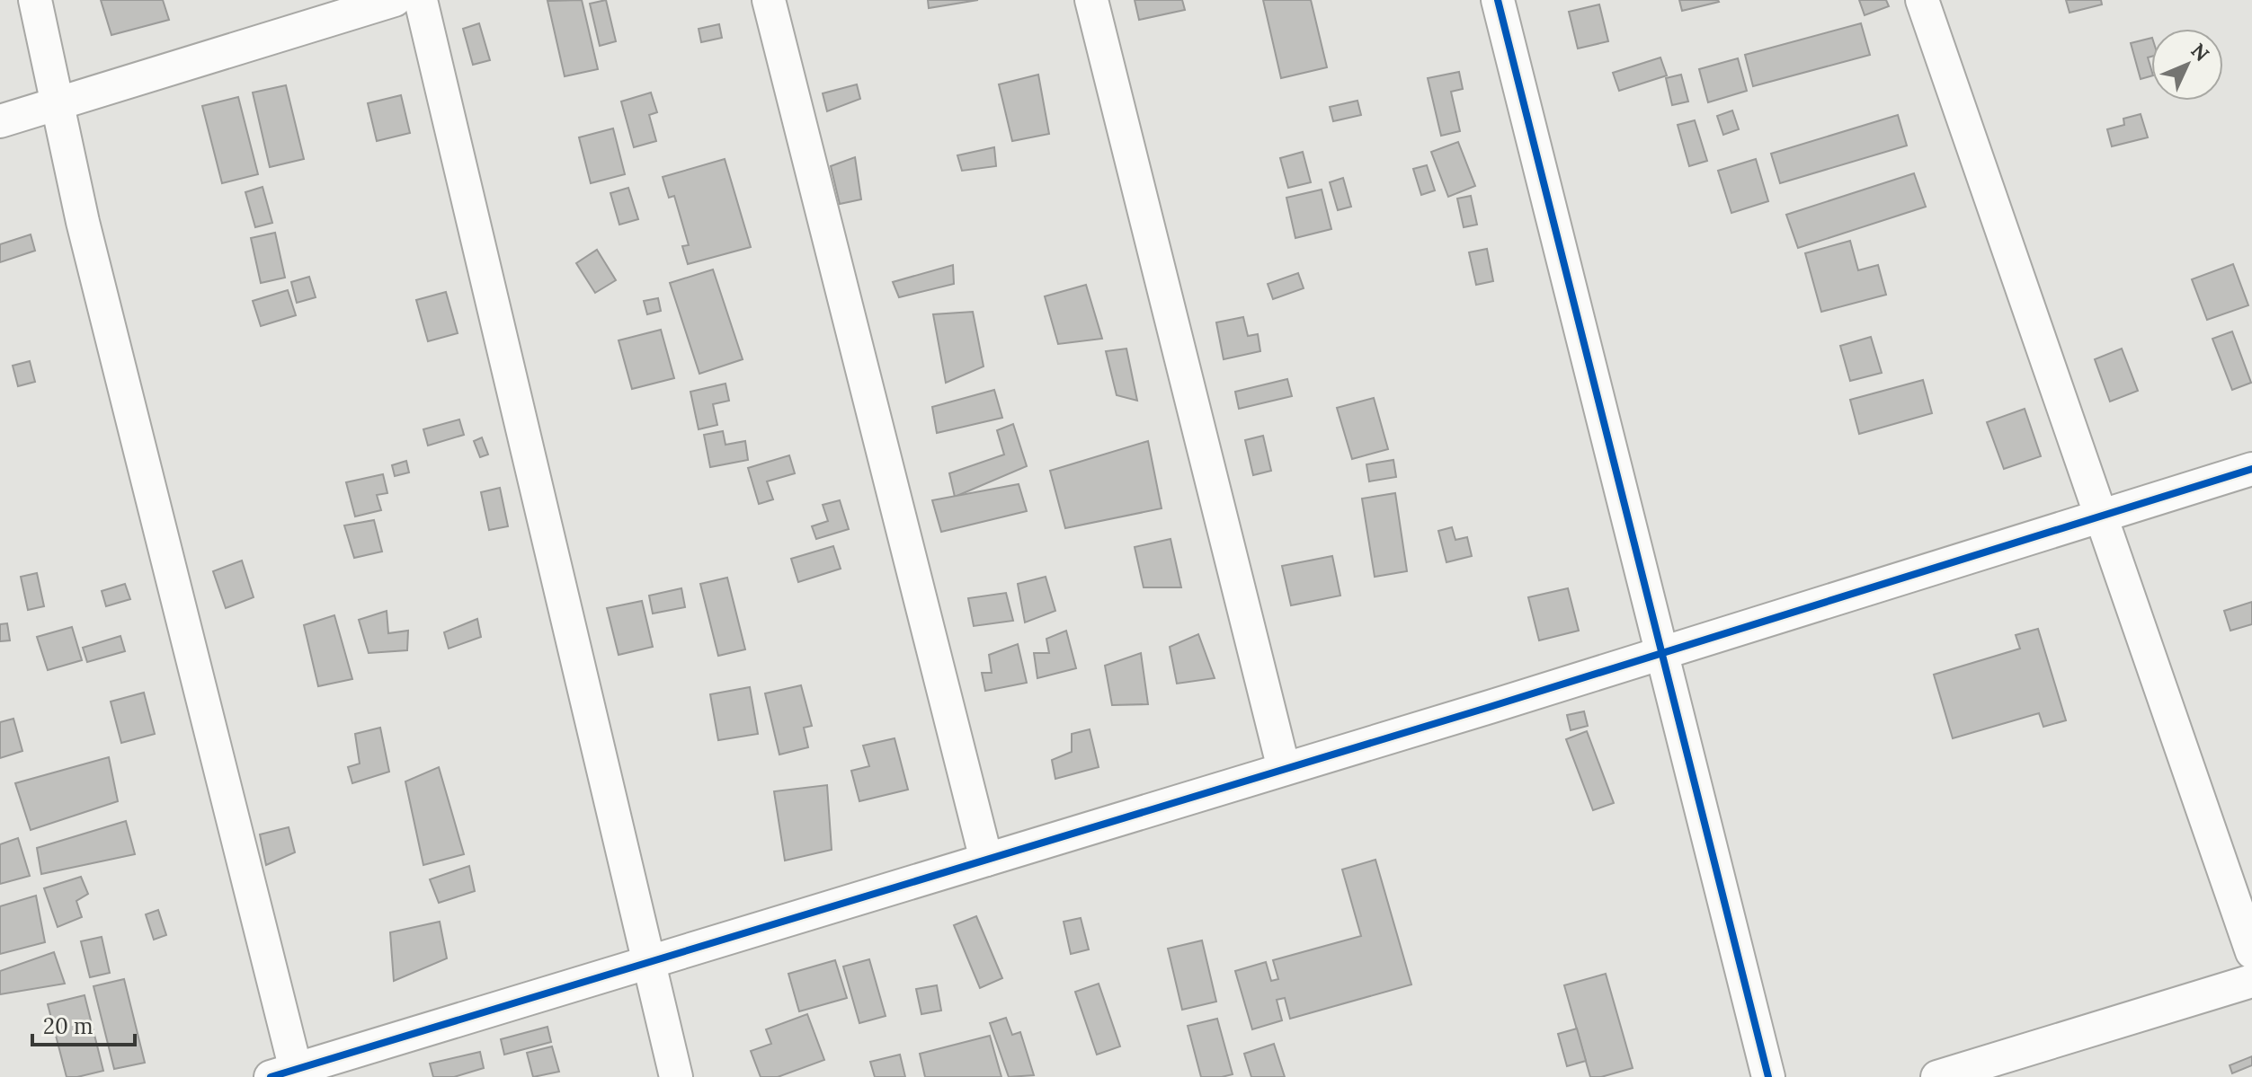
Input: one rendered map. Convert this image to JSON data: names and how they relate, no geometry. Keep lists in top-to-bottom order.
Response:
{
  "scale_bar": "20 m",
  "north": "top right"
}
